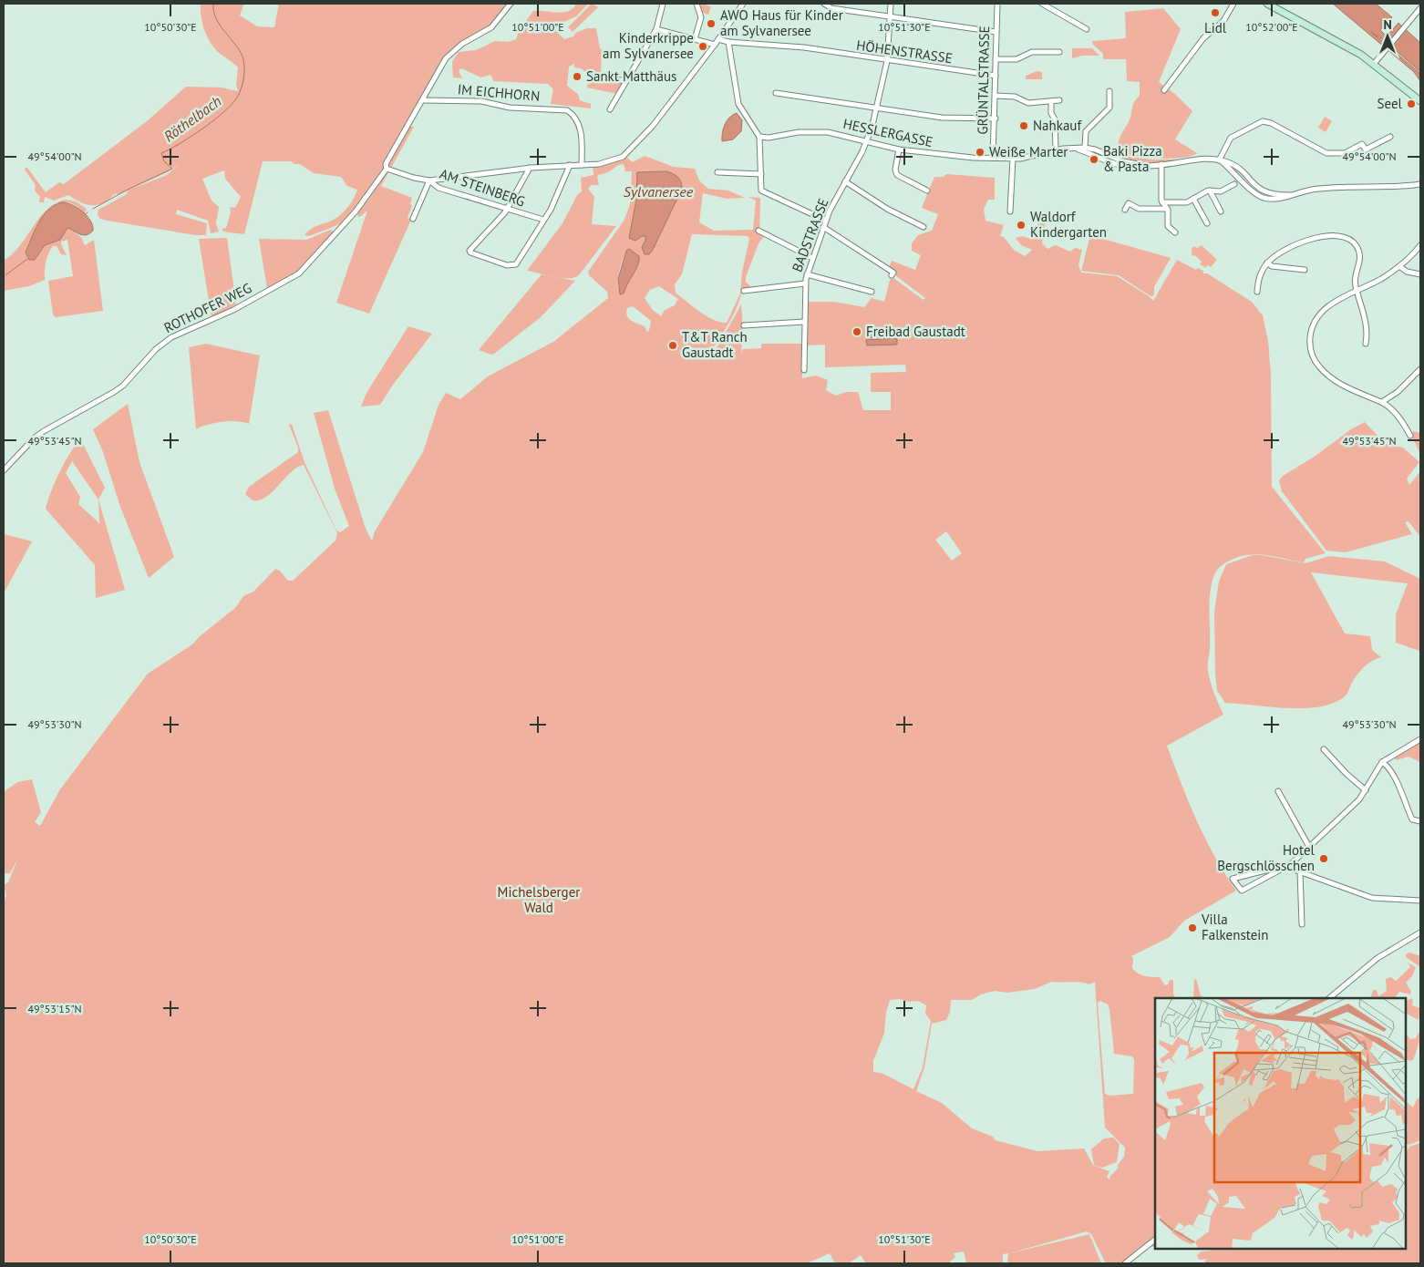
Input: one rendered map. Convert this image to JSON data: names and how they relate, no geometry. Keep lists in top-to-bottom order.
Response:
{
  "streets": {
    "street": [
      "HÖHENSTRASSE",
      "GRÜNTALSTRASSE",
      "IM EICHHORN",
      "HESSLERGASSE",
      "AM STEINBERG",
      "BADSTRASSE",
      "ROTHOFER WEG"
    ]
  },
  "crossings": [
    ["HÖHENSTRASSE", "GRÜNTALSTRASSE"],
    ["HÖHENSTRASSE", "BADSTRASSE"],
    ["GRÜNTALSTRASSE", "HESSLERGASSE"],
    ["IM EICHHORN", "ROTHOFER WEG"],
    ["HESSLERGASSE", "BADSTRASSE"]
  ],
  "water": ["Röthelbach", "Sylvanersee"],
  "parks": ["Michelsberger Wald"],
  "places": [
    "Lidl",
    "AWO Haus für Kinder am Sylvanersee",
    "Kinderkrippe am Sylvanersee",
    "Sankt Matthäus",
    "Seel",
    "Nahkauf",
    "Weiße Marter",
    "Baki Pizza & Pasta",
    "Waldorf Kindergarten",
    "Freibad Gaustadt",
    "T&T Ranch Gaustadt",
    "Hotel Bergschlösschen",
    "Villa Falkenstein"
  ],
  "north": "top",
  "coordinates": [
    "10°50'30\"E",
    "10°51'00\"E",
    "10°51'30\"E",
    "10°52'00\"E",
    "49°54'00\"N",
    "49°53'45\"N",
    "49°53'30\"N",
    "49°53'15\"N"
  ]
}
